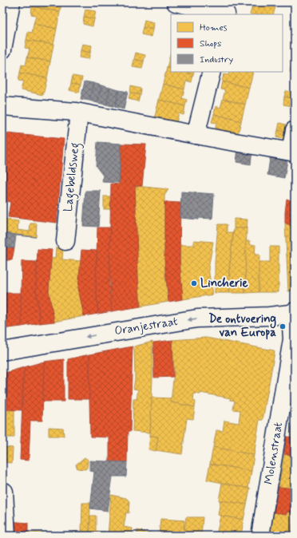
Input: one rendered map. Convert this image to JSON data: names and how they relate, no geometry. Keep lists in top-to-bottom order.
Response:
{
  "streets": {
    "street": ["Lagebeldsweg", "Oranjestraat", "Molenstraat"]
  },
  "crossings": [
    ["Oranjestraat", "Molenstraat"]
  ],
  "one_way": ["Oranjestraat"],
  "places": ["Lincherie", "De ontvoering van Europa"],
  "legend": ["Homes", "Shops", "Industry"]
}
